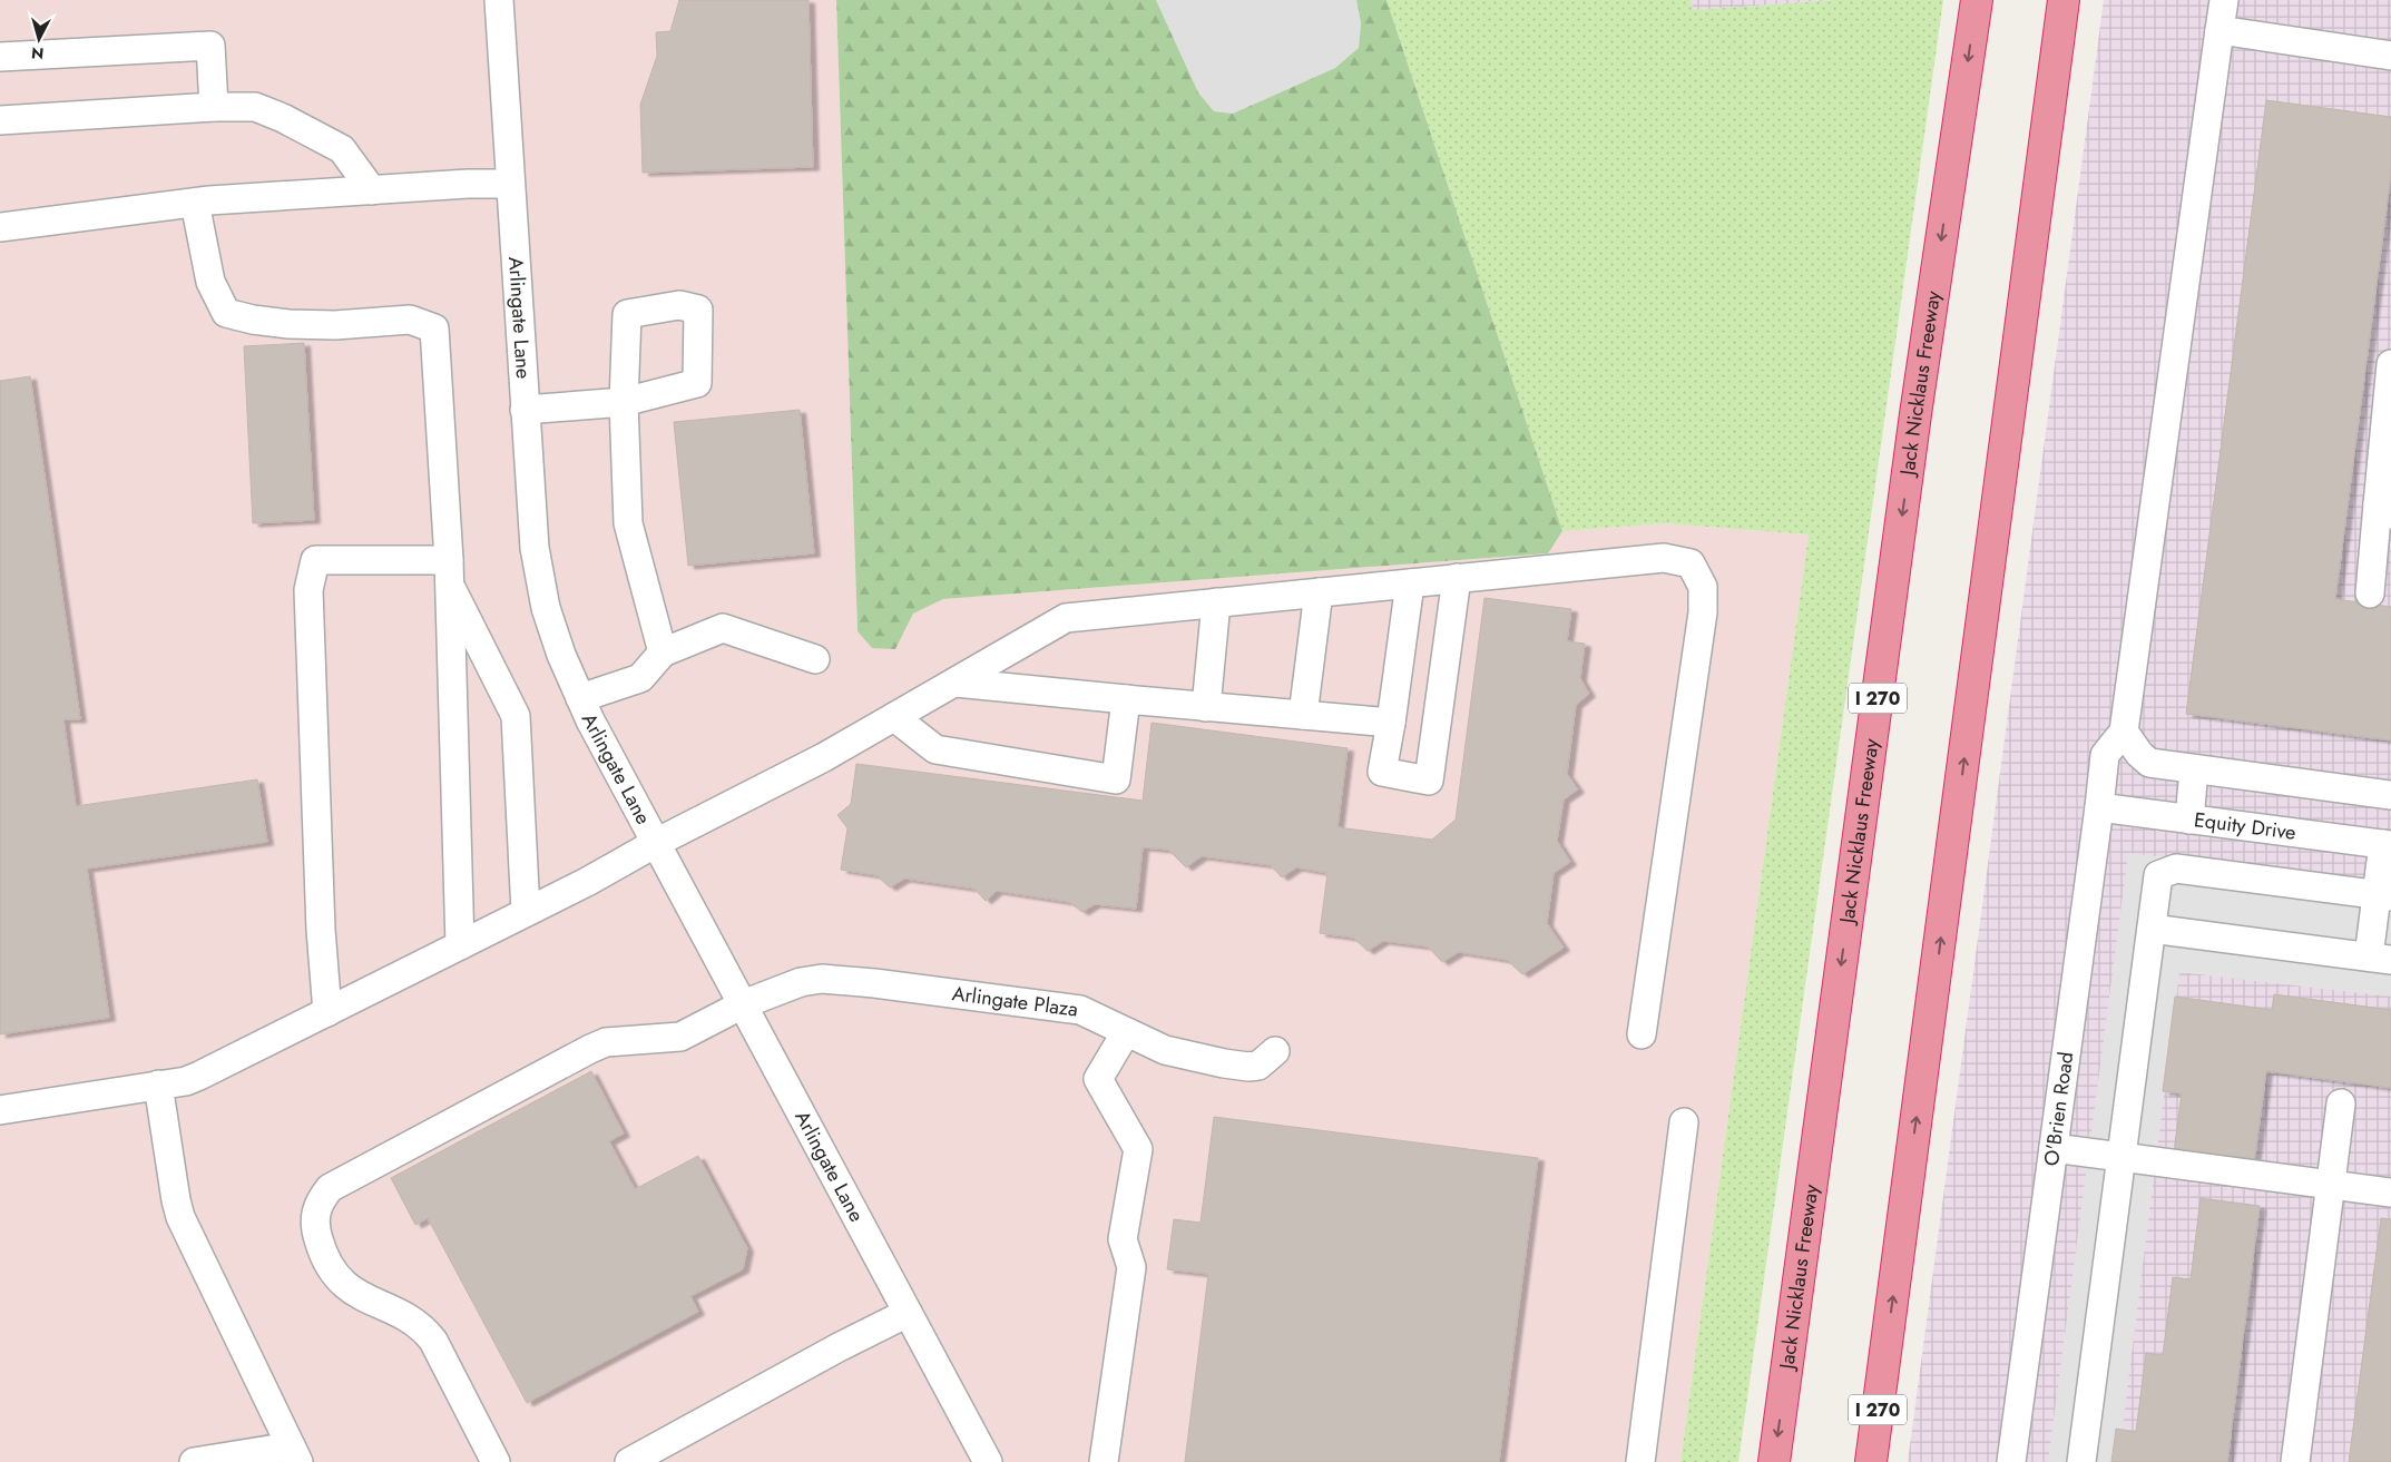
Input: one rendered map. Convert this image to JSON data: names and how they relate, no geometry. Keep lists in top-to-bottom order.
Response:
{
  "streets": {
    "highway": ["Jack Nicklaus Freeway", "I 270"],
    "street": [
      "Arlingate Lane",
      "Equity Drive",
      "Arlingate Plaza",
      "O'Brien Road"
    ]
  },
  "crossings": [
    ["Arlingate Lane", "Arlingate Plaza"],
    ["Equity Drive", "O'Brien Road"]
  ],
  "north": "bottom"
}
